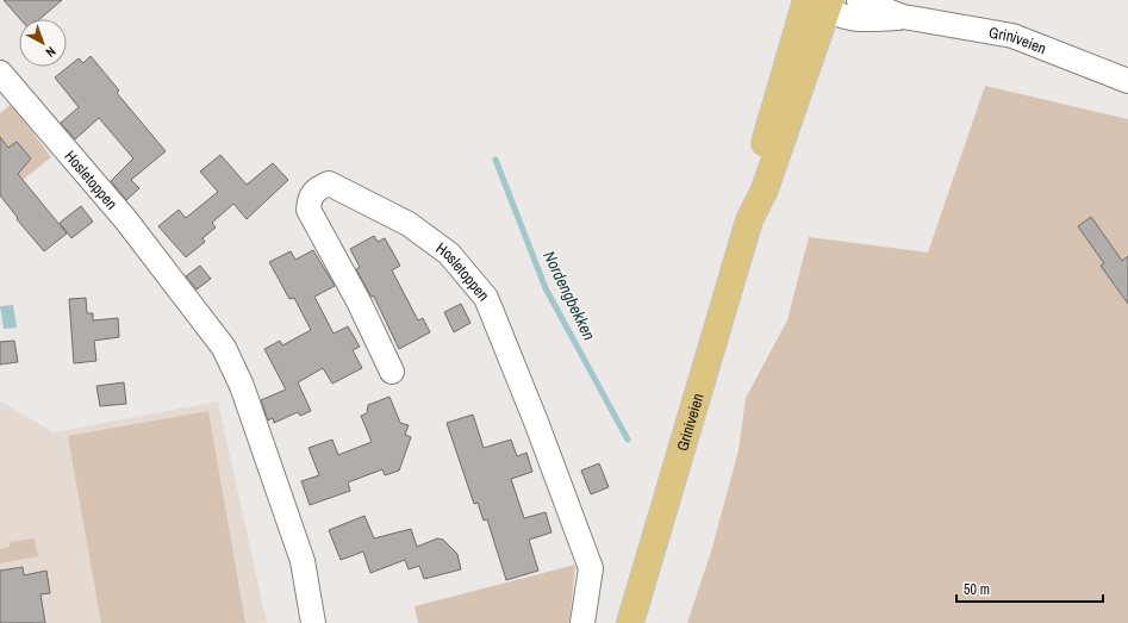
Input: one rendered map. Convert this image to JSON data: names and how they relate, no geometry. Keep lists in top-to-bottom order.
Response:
{
  "streets": {
    "main road": ["Griniveien"],
    "street": ["Hosletoppen"]
  },
  "water": ["Nordengbekken"],
  "scale_bar": "50 m",
  "north": "bottom right"
}
